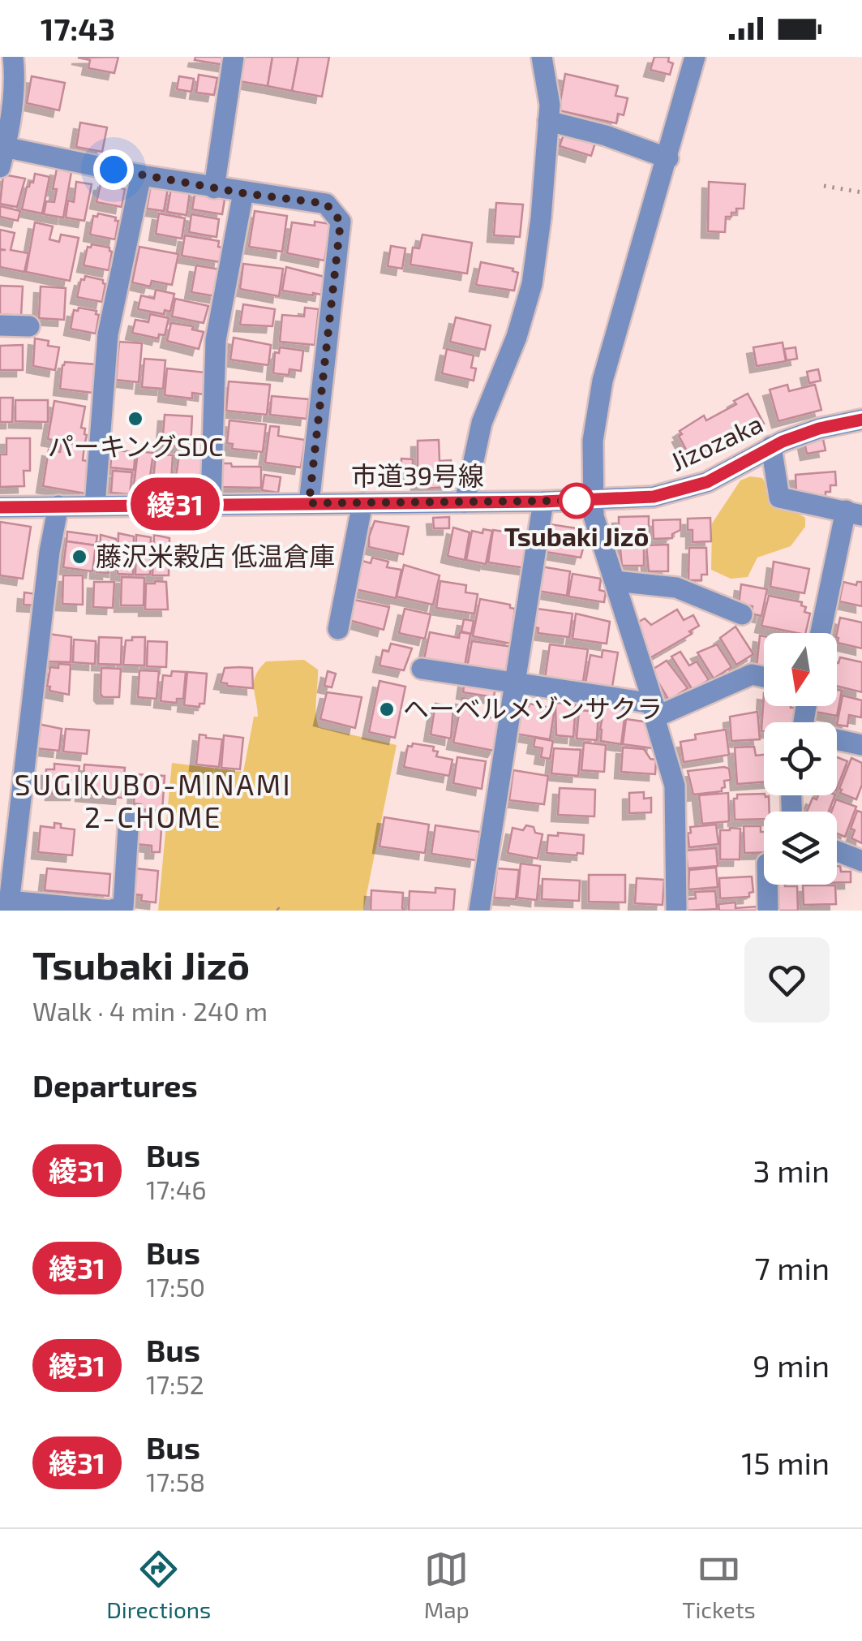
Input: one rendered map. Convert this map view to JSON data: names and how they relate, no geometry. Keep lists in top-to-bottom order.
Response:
{
  "streets": {
    "street": ["Jizozaka", "市道39号線"]
  },
  "crossings": [
    ["Jizozaka", "市道39号線"]
  ],
  "districts": ["SUGIKUBO-MINAMI 2-CHOME"],
  "places": [
    "パーキングSDC",
    "Tsubaki Jizō",
    "藤沢米穀店 低温倉庫",
    "ヘーベルメゾンサクラ"
  ],
  "lines": ["bus line 綾31"],
  "north": "bottom",
  "page": {
    "status": "17:43",
    "on_map": "綾31",
    "heading": [
      ["Tsubaki Jizō", "Walk · 4 min · 240 m"],
      "Departures"
    ],
    "list": [
      {
        "mark": "綾31",
        "name": "Bus",
        "note": "17:46",
        "value": "3 min"
      },
      {
        "mark": "綾31",
        "name": "Bus",
        "note": "17:50",
        "value": "7 min"
      },
      {
        "mark": "綾31",
        "name": "Bus",
        "note": "17:52",
        "value": "9 min"
      },
      {
        "mark": "綾31",
        "name": "Bus",
        "note": "17:58",
        "value": "15 min"
      }
    ],
    "tabs": ["Directions", "Map", "Tickets"]
  }
}
